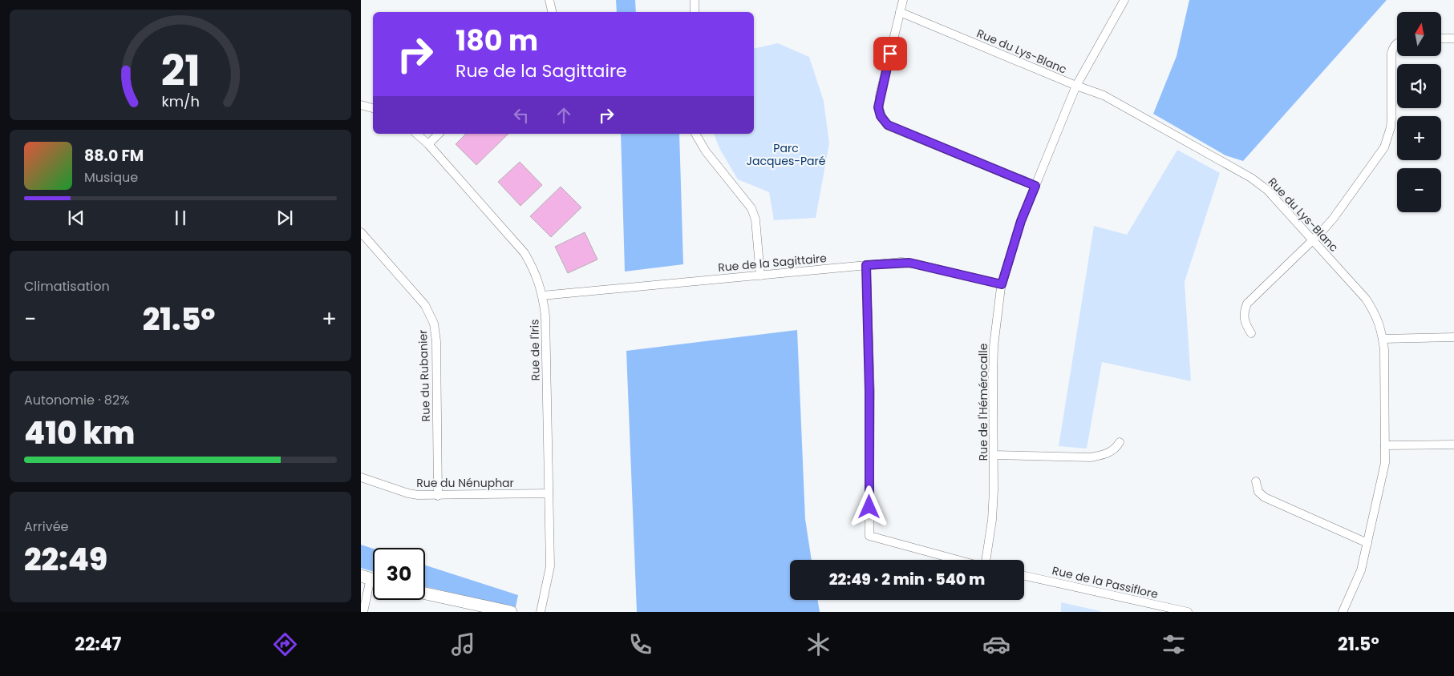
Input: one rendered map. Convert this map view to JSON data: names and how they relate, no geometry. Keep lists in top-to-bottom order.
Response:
{
  "streets": {
    "street": [
      "Rue du Lys-Blanc",
      "Rue de la Sagittaire",
      "Rue de l'Iris",
      "Rue du Rubanier",
      "Rue de l'Hémérocalle",
      "Rue du Nénuphar",
      "Rue de la Passiflore"
    ]
  },
  "crossings": [
    ["Rue du Lys-Blanc", "Rue de l'Hémérocalle"],
    ["Rue de la Sagittaire", "Rue de l'Iris"],
    ["Rue de la Sagittaire", "Rue de l'Hémérocalle"],
    ["Rue de l'Iris", "Rue du Nénuphar"],
    ["Rue du Rubanier", "Rue du Nénuphar"]
  ],
  "parks": ["Parc Jacques-Paré"],
  "north": "top",
  "page": {
    "map_buttons": ["+", "−"],
    "turn": ["180 m", "Rue de la Sagittaire"],
    "song": ["88.0 FM", "Musique"],
    "tile": [
      "Climatisation",
      ["Autonomie · 82%", "410 km"],
      ["Arrivée", "22:49"]
    ],
    "heat": ["−", "21.5°", "+"],
    "limit": "30",
    "trip": "22:49 · 2 min · 540 m",
    "tabs": ["22:47", "21.5°"],
    "gauge": ["21", "km/h"]
  }
}
